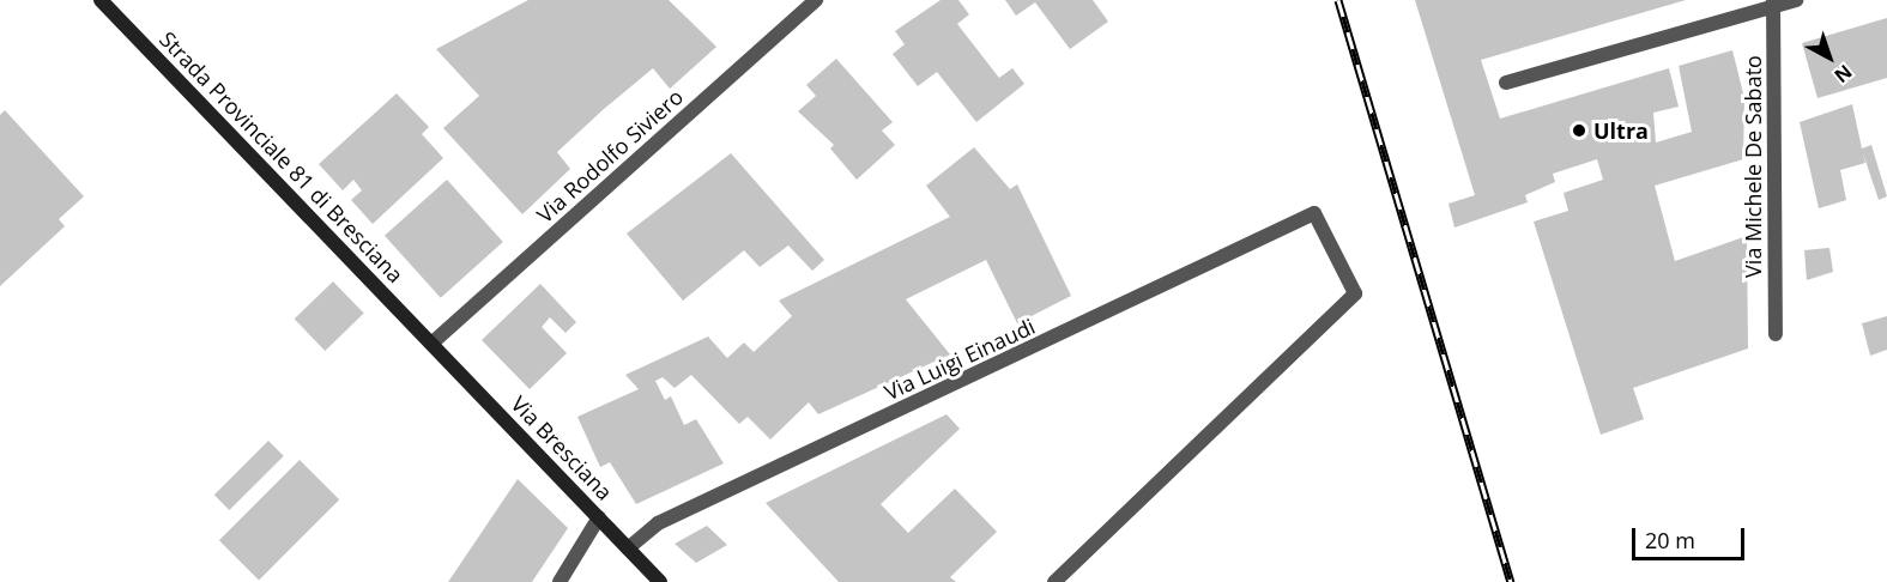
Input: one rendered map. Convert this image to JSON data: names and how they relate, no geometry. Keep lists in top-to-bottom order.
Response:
{
  "streets": {
    "main road": ["Strada Provinciale 81 di Bresciana", "Via Bresciana"],
    "street": ["Via Rodolfo Siviero", "Via Michele De Sabato", "Via Luigi Einaudi"]
  },
  "crossings": [
    ["Via Rodolfo Siviero", "Strada Provinciale 81 di Bresciana"],
    ["Via Rodolfo Siviero", "Via Bresciana"],
    ["Strada Provinciale 81 di Bresciana", "Via Bresciana"],
    ["Via Luigi Einaudi", "Via Bresciana"]
  ],
  "places": ["Ultra"],
  "scale_bar": "20 m",
  "north": "bottom right"
}
